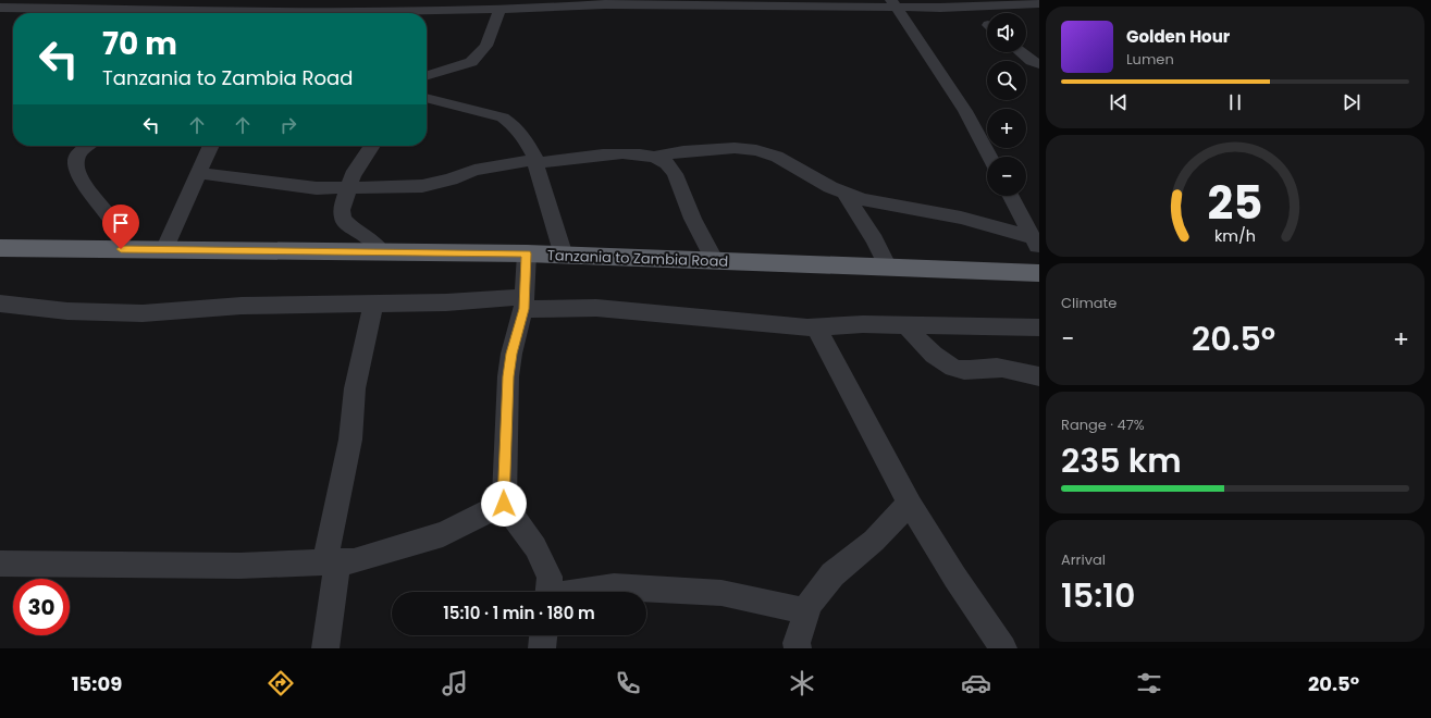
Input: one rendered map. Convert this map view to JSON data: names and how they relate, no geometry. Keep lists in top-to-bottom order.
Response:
{
  "streets": {
    "highway": ["Tanzania to Zambia Road"]
  },
  "page": {
    "map_buttons": ["+", "−"],
    "turn": ["70 m", "Tanzania to Zambia Road"],
    "song": ["Golden Hour", "Lumen"],
    "tile": [
      "Climate",
      ["Range · 47%", "235 km"],
      ["Arrival", "15:10"]
    ],
    "heat": ["−", "20.5°", "+"],
    "limit": "30",
    "trip": "15:10 · 1 min · 180 m",
    "tabs": ["15:09", "20.5°"],
    "gauge": ["25", "km/h"]
  }
}
